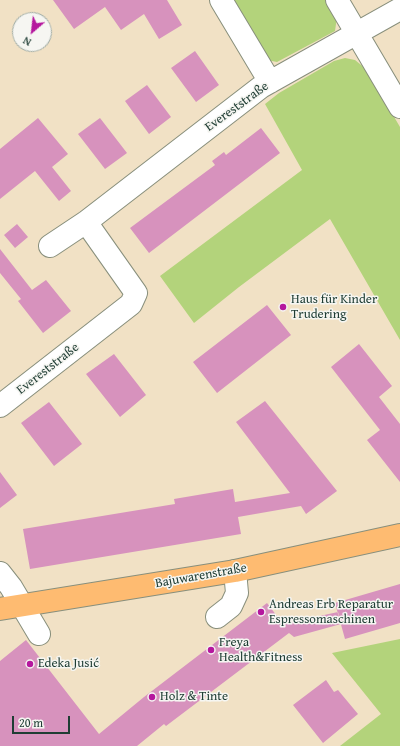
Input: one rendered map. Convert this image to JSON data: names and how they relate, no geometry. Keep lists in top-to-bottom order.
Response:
{
  "streets": {
    "main road": ["Bajuwarenstraße"],
    "street": ["Evereststraße"]
  },
  "places": [
    "Haus für Kinder Trudering",
    "Andreas Erb Reparatur Espressomaschinen",
    "Freya Health&Fitness",
    "Edeka Jusić",
    "Holz & Tinte"
  ],
  "scale_bar": "20 m",
  "north": "bottom left"
}
